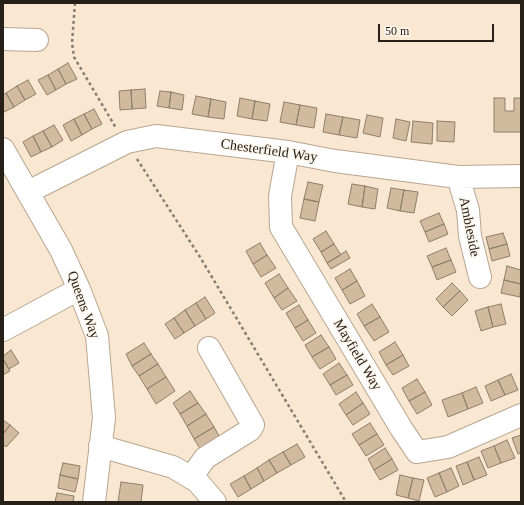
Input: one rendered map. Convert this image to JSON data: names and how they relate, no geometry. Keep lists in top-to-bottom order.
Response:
{
  "streets": {
    "street": [
      "Chesterfield Way",
      "Ambleside",
      "Queens Way",
      "Mayfield Way"
    ]
  },
  "crossings": [
    ["Chesterfield Way", "Ambleside"],
    ["Chesterfield Way", "Queens Way"],
    ["Chesterfield Way", "Mayfield Way"]
  ],
  "scale_bar": "50 m"
}
